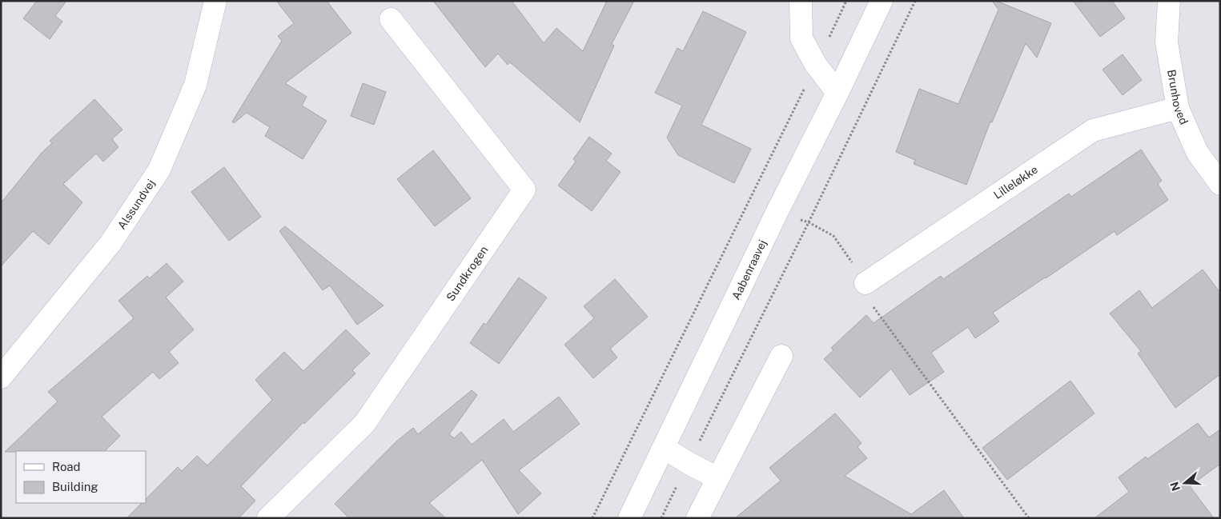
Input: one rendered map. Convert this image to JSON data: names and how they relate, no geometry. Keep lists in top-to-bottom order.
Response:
{
  "streets": {
    "street": [
      "Brunhoved",
      "Lilleløkke",
      "Alssundvej",
      "Aabenraavej",
      "Sundkrogen"
    ]
  },
  "crossings": [
    ["Brunhoved", "Lilleløkke"]
  ],
  "legend": ["Road", "Building"],
  "north": "left"
}
